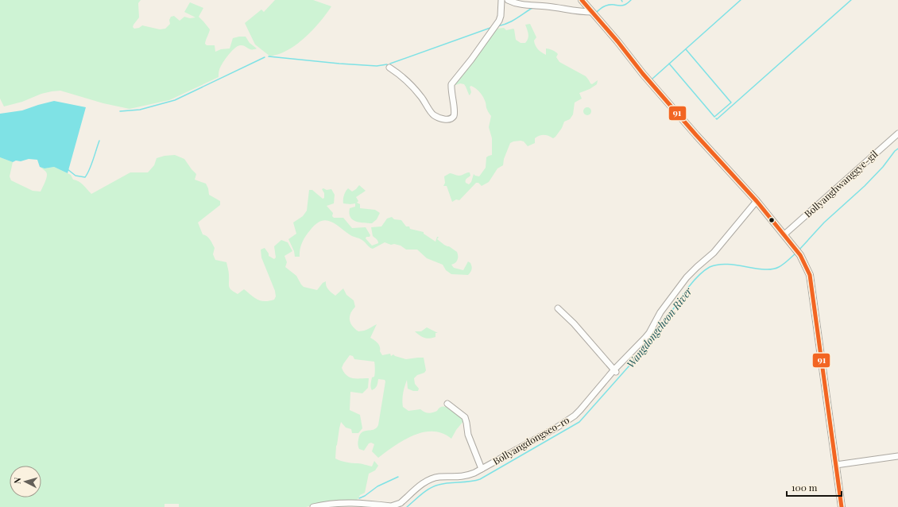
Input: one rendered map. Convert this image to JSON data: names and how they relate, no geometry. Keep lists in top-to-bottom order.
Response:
{
  "streets": {
    "street": ["Bollyanghwanggye-gil", "Bollyangdongseo-ro"]
  },
  "water": ["Wangdongcheon River"],
  "lines": ["transit line 91"],
  "scale_bar": "100 m",
  "north": "left"
}
